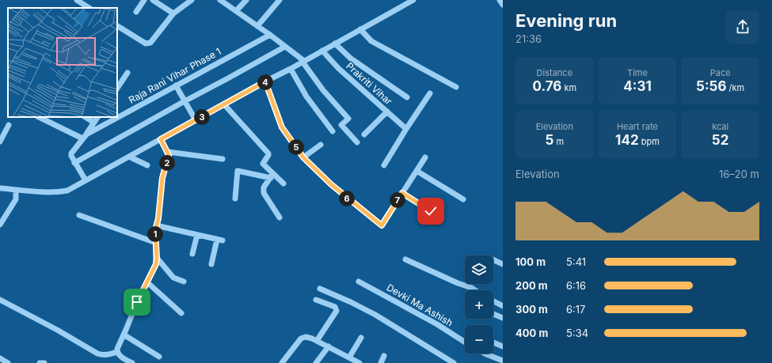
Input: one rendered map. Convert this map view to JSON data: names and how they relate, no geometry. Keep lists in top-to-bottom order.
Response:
{
  "streets": {
    "street": ["Raja Rani Vihar Phase 1", "Prakriti Vihar", "Devki Ma Ashish"]
  },
  "page": {
    "heading": ["Evening run", "21:36"],
    "stats": [
      ["Distance", "0.76 km"],
      ["Time", "4:31"],
      ["Pace", "5:56 /km"],
      ["Elevation", "5 m"],
      ["Heart rate", "142 bpm"],
      ["kcal", "52"]
    ],
    "pins": [
      "4",
      "3",
      "5",
      "2",
      "6",
      "7",
      "1"
    ],
    "chart": ["Elevation", "16–20 m"],
    "list": [
      {
        "name": "100 m",
        "note": "5:41"
      },
      {
        "name": "200 m",
        "note": "6:16"
      },
      {
        "name": "300 m",
        "note": "6:17"
      },
      {
        "name": "400 m",
        "note": "5:34"
      }
    ],
    "map_buttons": ["+", "−"]
  }
}
